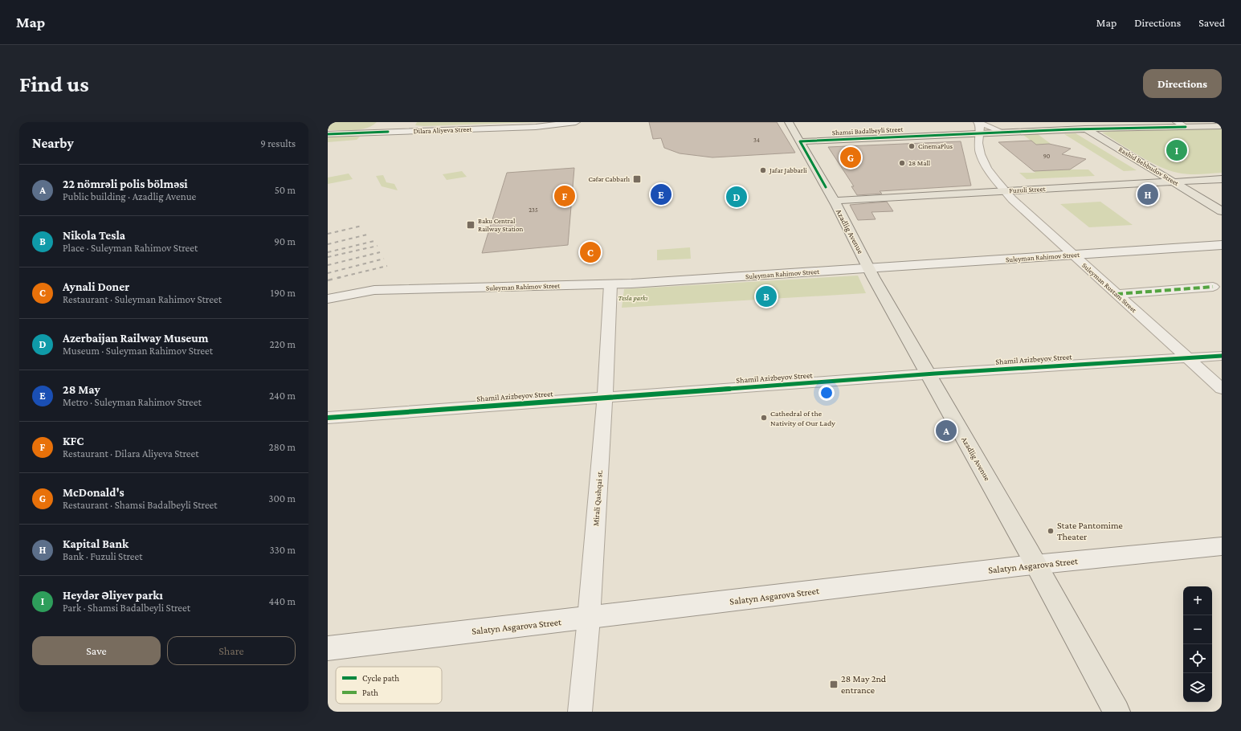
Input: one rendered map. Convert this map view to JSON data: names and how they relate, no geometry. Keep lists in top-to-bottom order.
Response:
{
  "streets": {
    "main road": [
      "Dilara Aliyeva Street",
      "Shamsi Badalbeyli Street",
      "Rashid Behbudov Street",
      "Fuzuli Street",
      "Azadlig Avenue",
      "Suleyman Rahimov Street",
      "Salatyn Asgarova Street"
    ],
    "street": ["Suleyman Rustam Street", "Shamil Azizbeyov Street", "Mirali Qashqai st."]
  },
  "crossings": [
    ["Shamsi Badalbeyli Street", "Rashid Behbudov Street"],
    ["Shamsi Badalbeyli Street", "Azadlig Avenue"],
    ["Shamsi Badalbeyli Street", "Suleyman Rustam Street"],
    ["Rashid Behbudov Street", "Fuzuli Street"],
    ["Fuzuli Street", "Azadlig Avenue"],
    ["Fuzuli Street", "Suleyman Rustam Street"],
    ["Azadlig Avenue", "Suleyman Rahimov Street"],
    ["Azadlig Avenue", "Shamil Azizbeyov Street"],
    ["Azadlig Avenue", "Salatyn Asgarova Street"],
    ["Suleyman Rahimov Street", "Suleyman Rustam Street"],
    ["Suleyman Rahimov Street", "Mirali Qashqai st."],
    ["Suleyman Rustam Street", "Shamil Azizbeyov Street"],
    ["Shamil Azizbeyov Street", "Mirali Qashqai st."],
    ["Mirali Qashqai st.", "Salatyn Asgarova Street"]
  ],
  "parks": ["Tesla parkı"],
  "places": {
    "other": [
      "CinemaPlus",
      "28 Mall",
      "Jafar Jabbarli",
      "Cathedral of the Nativity of Our Lady",
      "State Pantomime Theater"
    ],
    "transit": ["Cəfər Cabbarlı", "Baku Central Railway Station", "28 May 2nd entrance"]
  },
  "house_numbers": ["34", "90", "235"],
  "legend": ["Cycle path", "Path"],
  "page": {
    "header": "Map",
    "nav": ["Map", "Directions", "Saved"],
    "buttons": [
      "Directions",
      ["Save", "Share"]
    ],
    "title": "Find us",
    "heading": ["Nearby", "9 results"],
    "pins": [
      "I",
      "G",
      "E",
      "H",
      "F",
      "D",
      "C",
      "B",
      "A"
    ],
    "list": [
      {
        "mark": "A",
        "name": "22 nömrəli polis bölməsi",
        "note": "Public building · Azadlig Avenue",
        "value": "50 m"
      },
      {
        "mark": "B",
        "name": "Nikola Tesla",
        "note": "Place · Suleyman Rahimov Street",
        "value": "90 m"
      },
      {
        "mark": "C",
        "name": "Aynali Doner",
        "note": "Restaurant · Suleyman Rahimov Street",
        "value": "190 m"
      },
      {
        "mark": "D",
        "name": "Azerbaijan Railway Museum",
        "note": "Museum · Suleyman Rahimov Street",
        "value": "220 m"
      },
      {
        "mark": "E",
        "name": "28 May",
        "note": "Metro · Suleyman Rahimov Street",
        "value": "240 m"
      },
      {
        "mark": "F",
        "name": "KFC",
        "note": "Restaurant · Dilara Aliyeva Street",
        "value": "280 m"
      },
      {
        "mark": "G",
        "name": "McDonald's",
        "note": "Restaurant · Shamsi Badalbeyli Street",
        "value": "300 m"
      },
      {
        "mark": "H",
        "name": "Kapital Bank",
        "note": "Bank · Fuzuli Street",
        "value": "330 m"
      },
      {
        "mark": "I",
        "name": "Heydər Əliyev parkı",
        "note": "Park · Shamsi Badalbeyli Street",
        "value": "440 m"
      }
    ],
    "map_buttons": ["+", "−"]
  }
}
